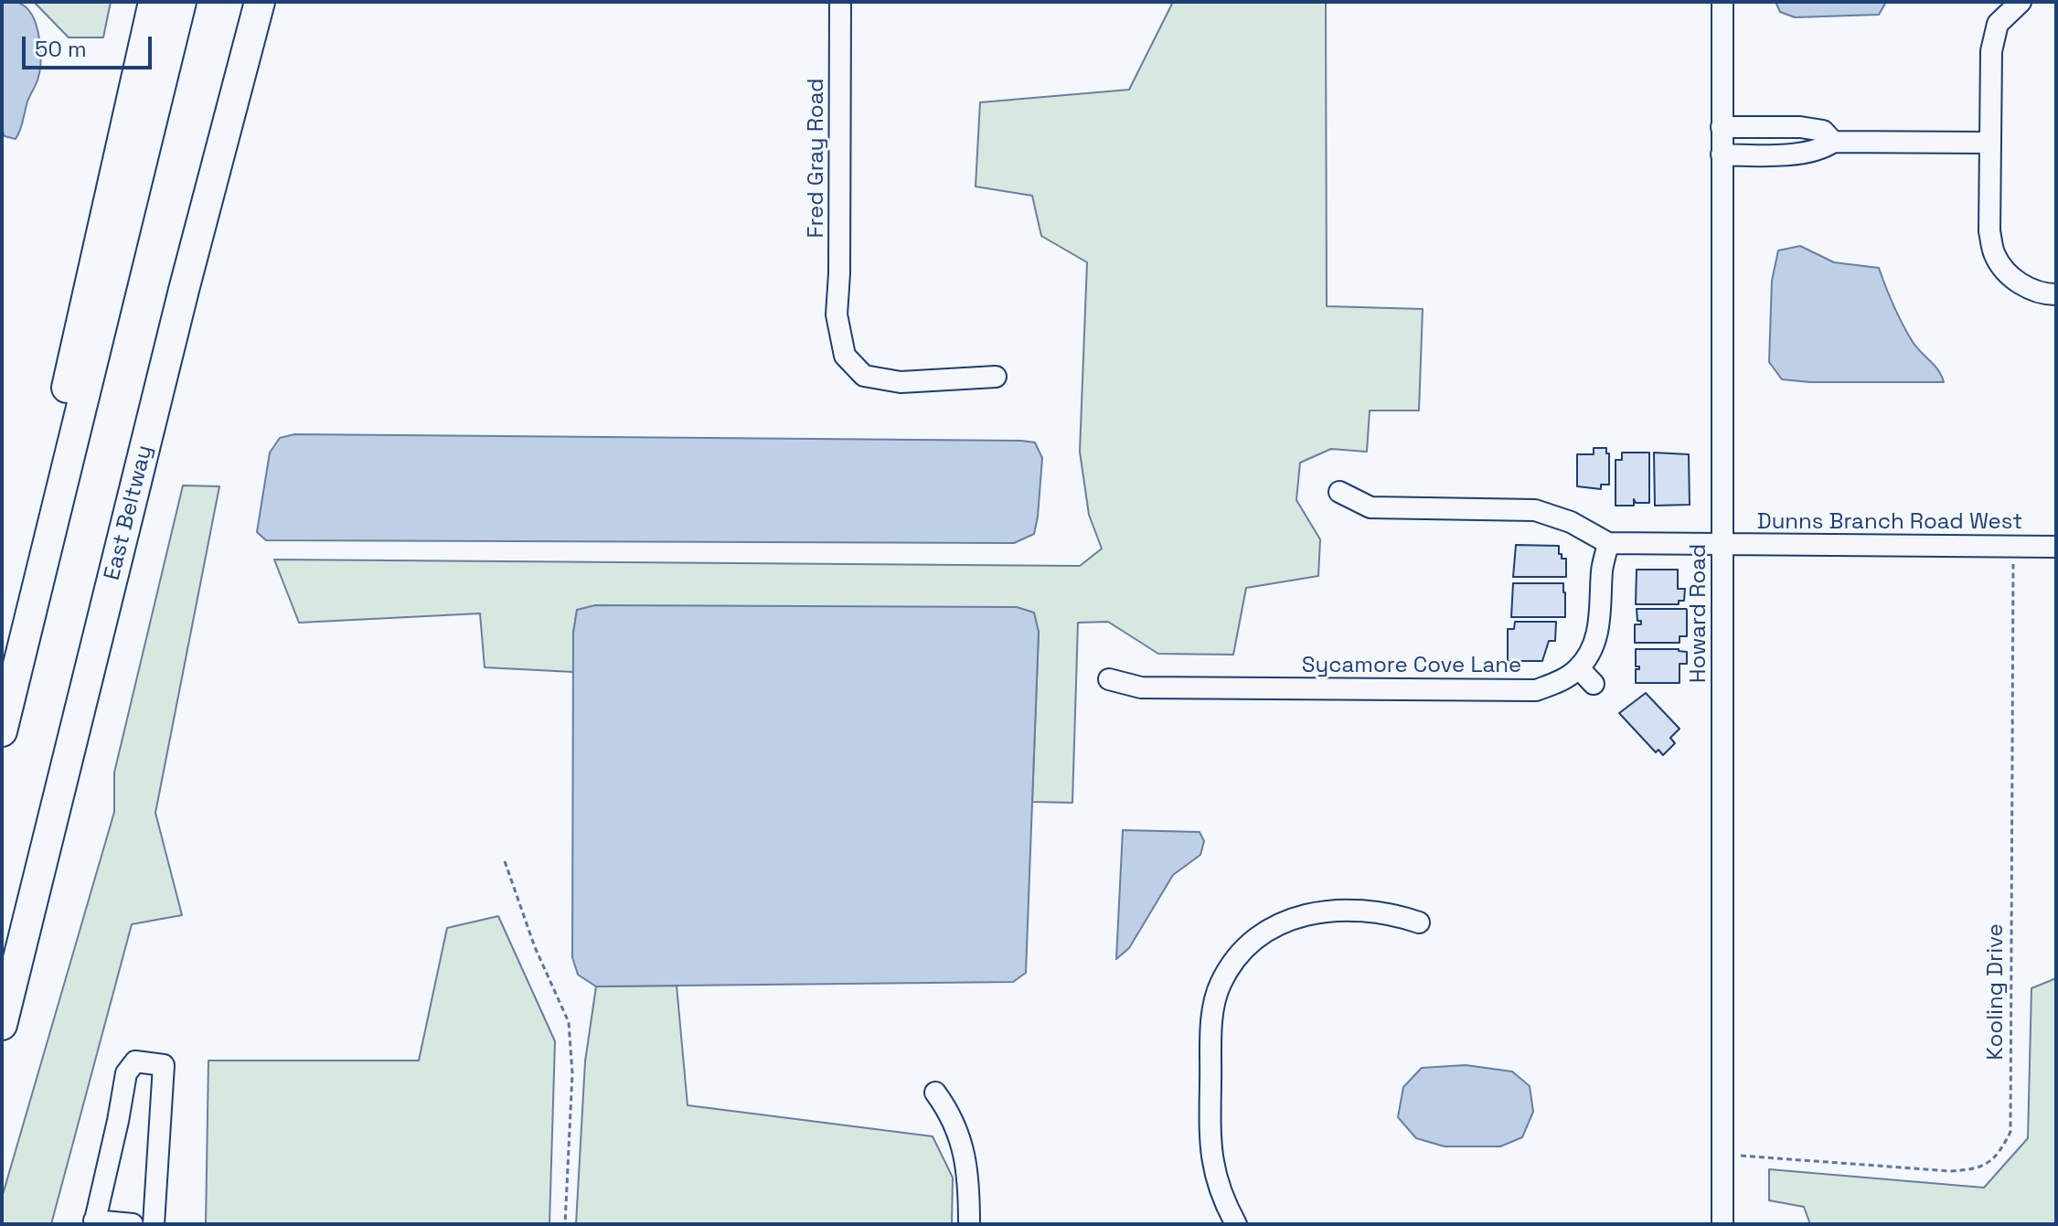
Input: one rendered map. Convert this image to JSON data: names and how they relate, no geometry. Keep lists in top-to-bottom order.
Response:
{
  "streets": {
    "highway": ["East Beltway"],
    "street": [
      "Fred Gray Road",
      "Dunns Branch Road West",
      "Howard Road",
      "Sycamore Cove Lane"
    ],
    "path": ["Kooling Drive"]
  },
  "crossings": [
    ["Dunns Branch Road West", "Howard Road"],
    ["Dunns Branch Road West", "Sycamore Cove Lane"],
    ["Dunns Branch Road West", "Kooling Drive"],
    ["Howard Road", "Kooling Drive"]
  ],
  "scale_bar": "50 m"
}
